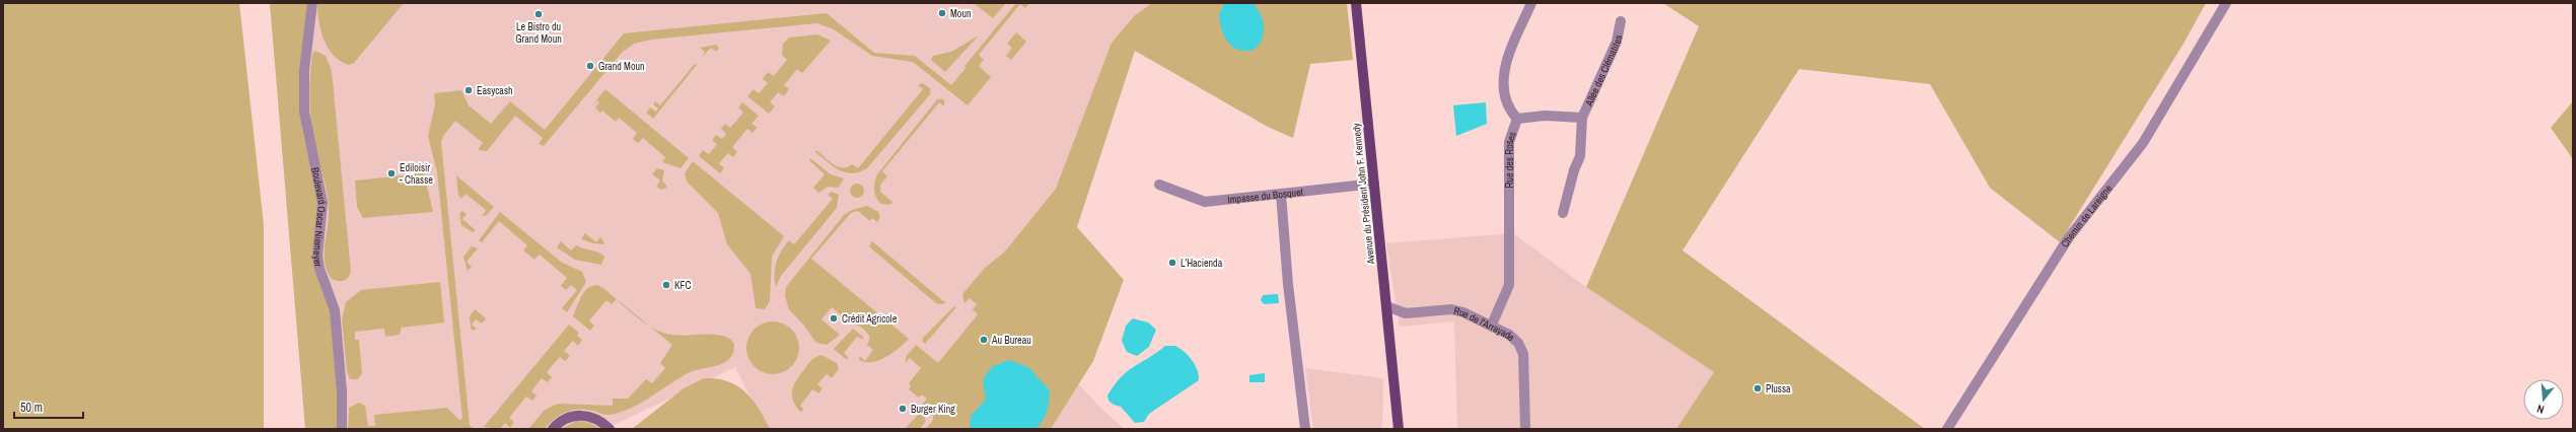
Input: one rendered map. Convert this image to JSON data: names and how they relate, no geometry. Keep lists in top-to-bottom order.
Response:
{
  "streets": {
    "main road": ["Avenue du Président John F. Kennedy"],
    "street": [
      "Allée des Clématites",
      "Rue des Roses",
      "Impasse du Bosquet",
      "Chemin de Lareigne",
      "Boulevard Oscar Niemeyer",
      "Rue de l'Arrayade"
    ]
  },
  "crossings": [
    ["Allée des Clématites", "Rue des Roses"],
    ["Rue des Roses", "Rue de l'Arrayade"],
    ["Avenue du Président John F. Kennedy", "Impasse du Bosquet"],
    ["Avenue du Président John F. Kennedy", "Rue de l'Arrayade"]
  ],
  "places": [
    "Moun",
    "Le Bistro du Grand Moun",
    "Grand Moun",
    "Easycash",
    "Ediloisir - Chasse",
    "L'Hacienda",
    "KFC",
    "Crédit Agricole",
    "Au Bureau",
    "Plussa",
    "Burger King"
  ],
  "scale_bar": "50 m",
  "north": "bottom"
}
